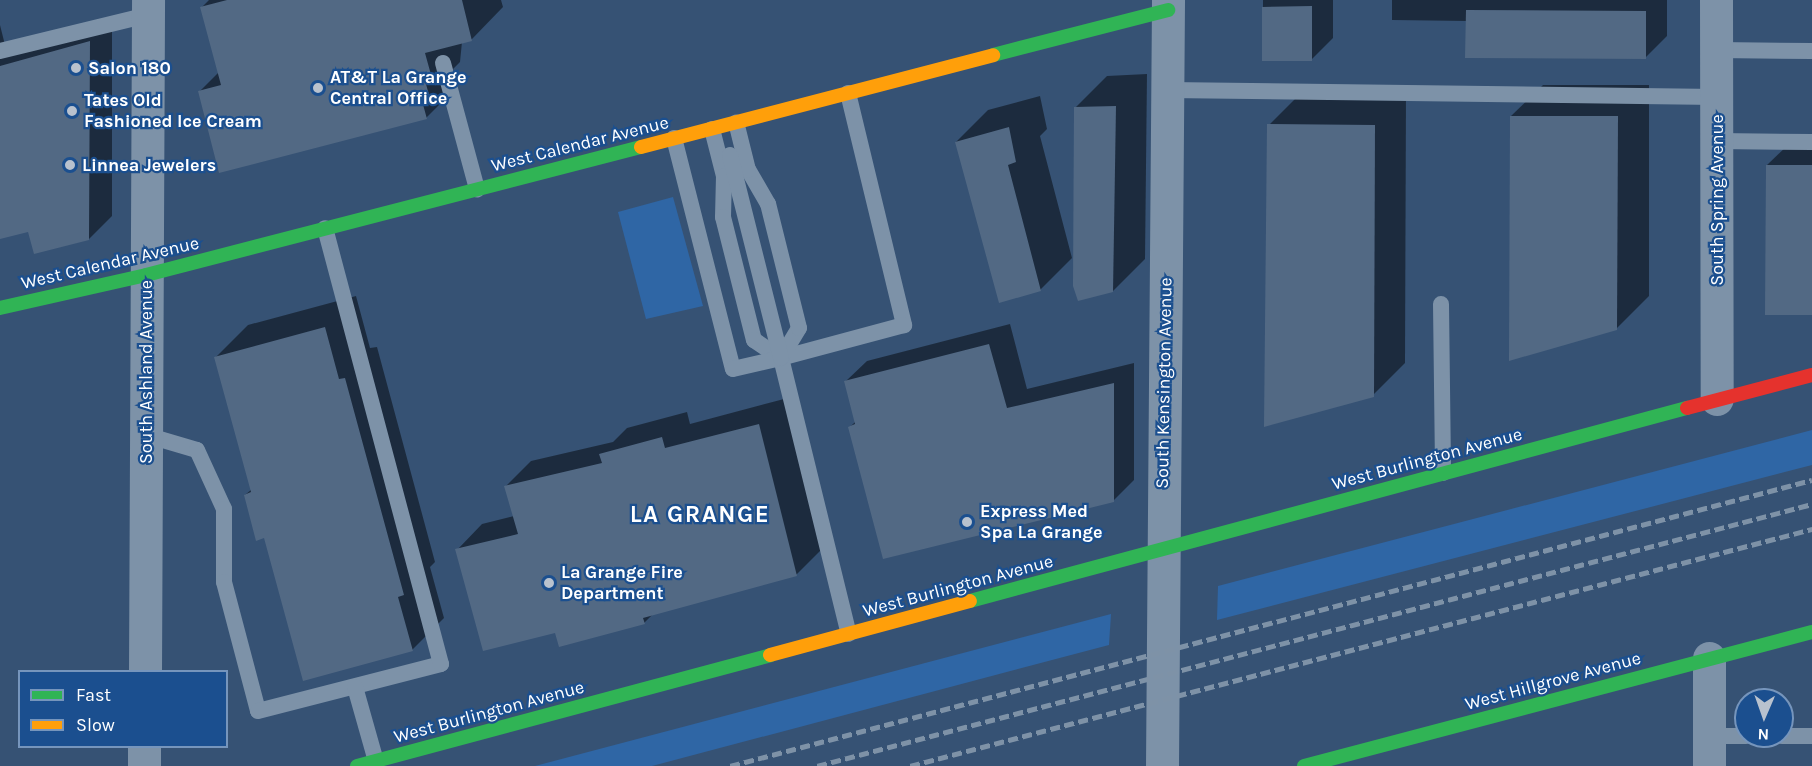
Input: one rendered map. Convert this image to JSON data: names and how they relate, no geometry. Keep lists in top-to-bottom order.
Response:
{
  "streets": {
    "street": [
      "West Calendar Avenue",
      "South Spring Avenue",
      "South Ashland Avenue",
      "South Kensington Avenue",
      "West Burlington Avenue",
      "West Hillgrove Avenue"
    ]
  },
  "crossings": [
    ["West Calendar Avenue", "South Ashland Avenue"],
    ["West Calendar Avenue", "South Kensington Avenue"],
    ["South Spring Avenue", "West Burlington Avenue"],
    ["South Kensington Avenue", "West Burlington Avenue"]
  ],
  "districts": ["LA GRANGE"],
  "places": [
    "Salon 180",
    "AT&T La Grange Central Office",
    "Tates Old Fashioned Ice Cream",
    "Linnea Jewelers",
    "Express Med Spa La Grange",
    "La Grange Fire Department"
  ],
  "legend": ["Fast", "Slow"],
  "north": "bottom"
}
